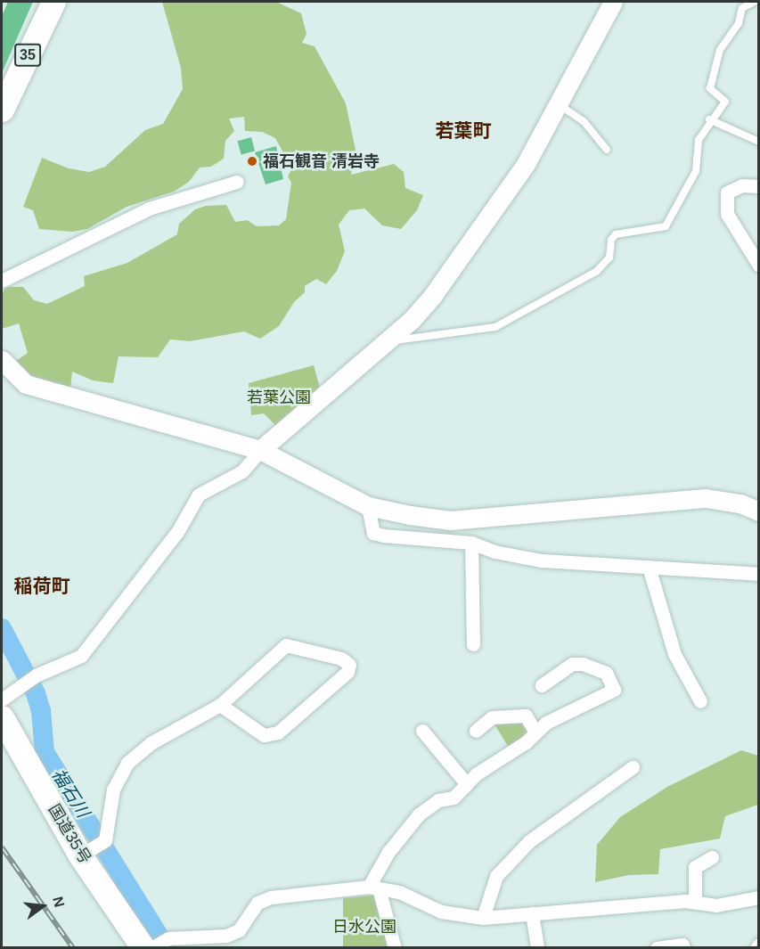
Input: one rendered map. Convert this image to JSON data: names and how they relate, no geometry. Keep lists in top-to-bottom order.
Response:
{
  "streets": {
    "highway": ["35", "国道35号"]
  },
  "districts": ["若葉町", "稲荷町"],
  "water": ["福石川"],
  "parks": ["若葉公園", "日水公園"],
  "places": ["福石観音 清岩寺"],
  "north": "right"
}
